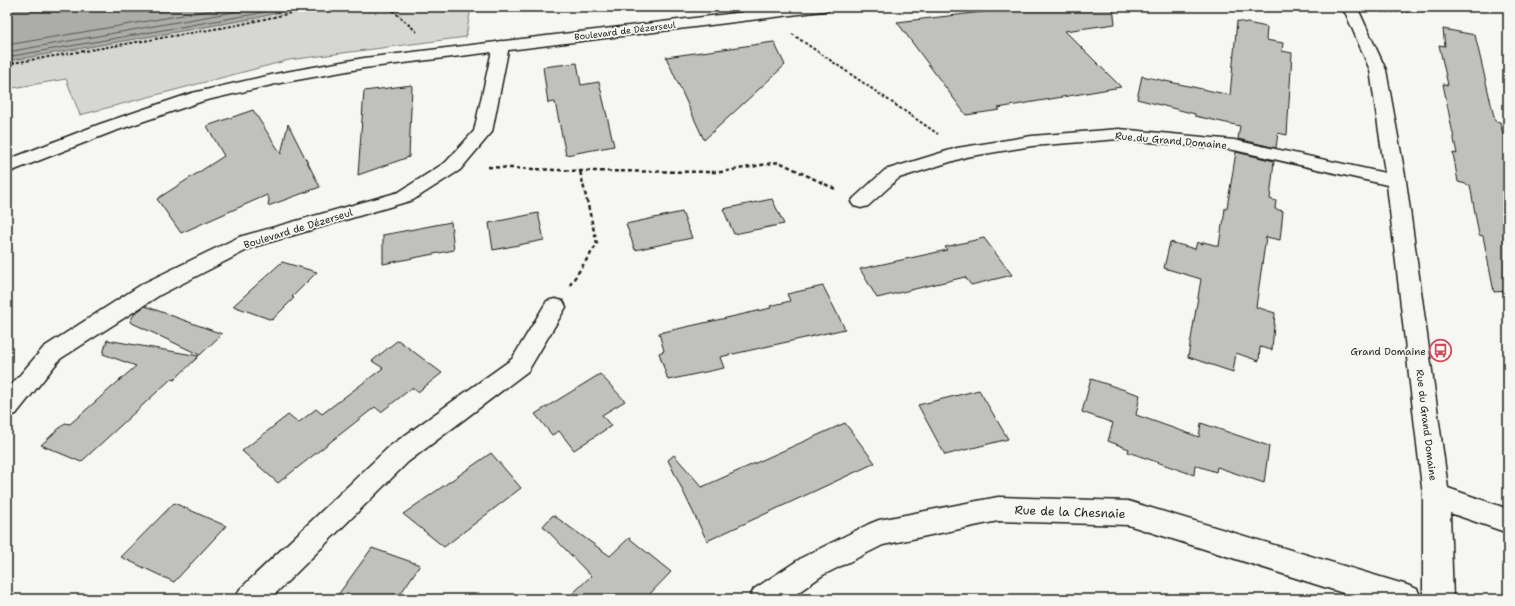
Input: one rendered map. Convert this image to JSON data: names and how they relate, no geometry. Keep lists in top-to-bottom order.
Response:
{
  "streets": {
    "street": ["Boulevard de Dézerseul", "Rue du Grand Domaine", "Rue de la Chesnaie"]
  },
  "places": {
    "bus stop": ["Grand Domaine"]
  }
}
